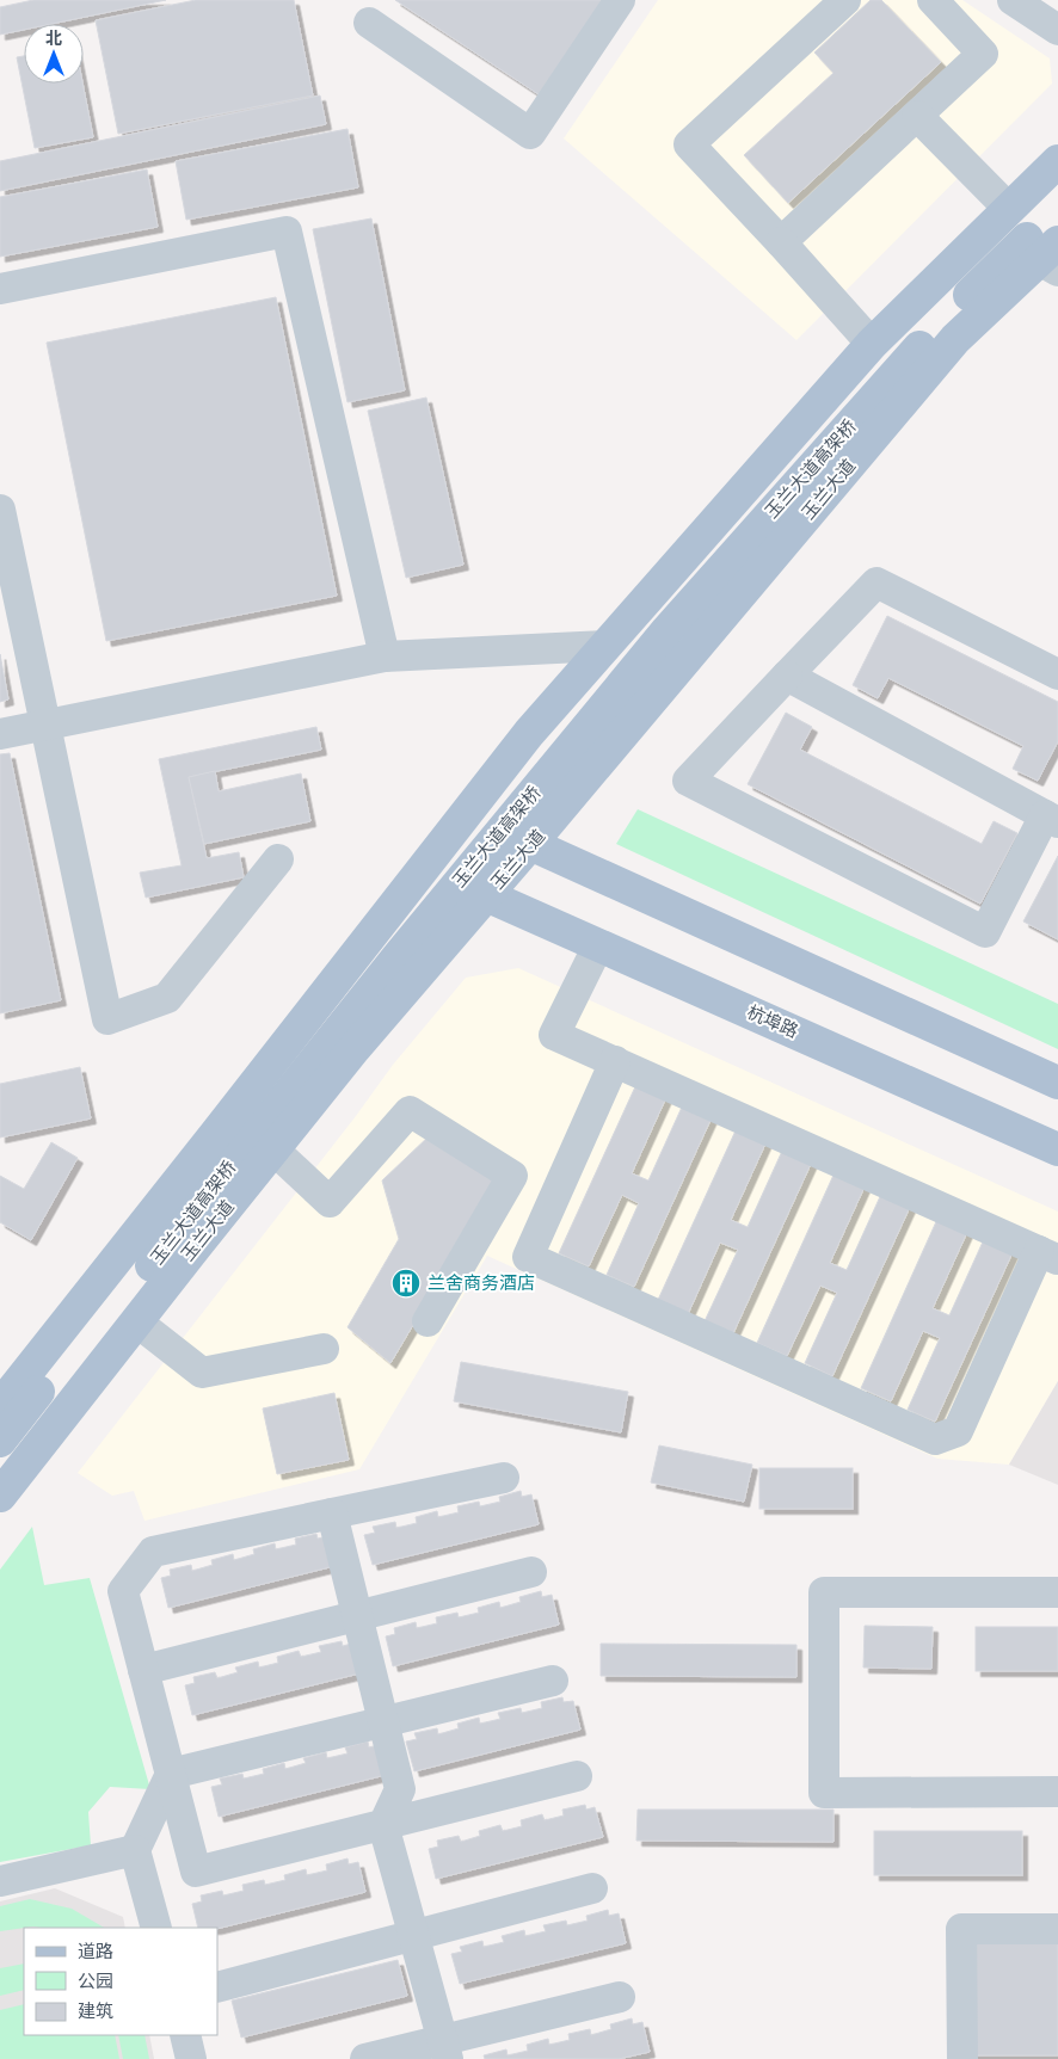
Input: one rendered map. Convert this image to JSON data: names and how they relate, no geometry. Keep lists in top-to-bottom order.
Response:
{
  "streets": {
    "main road": ["玉兰大道高架桥", "玉兰大道", "杭埠路"]
  },
  "crossings": [
    ["玉兰大道高架桥", "玉兰大道"],
    ["玉兰大道", "杭埠路"]
  ],
  "places": {
    "building": ["兰舍商务酒店"]
  },
  "legend": ["道路", "公园", "建筑"],
  "north": "top"
}
